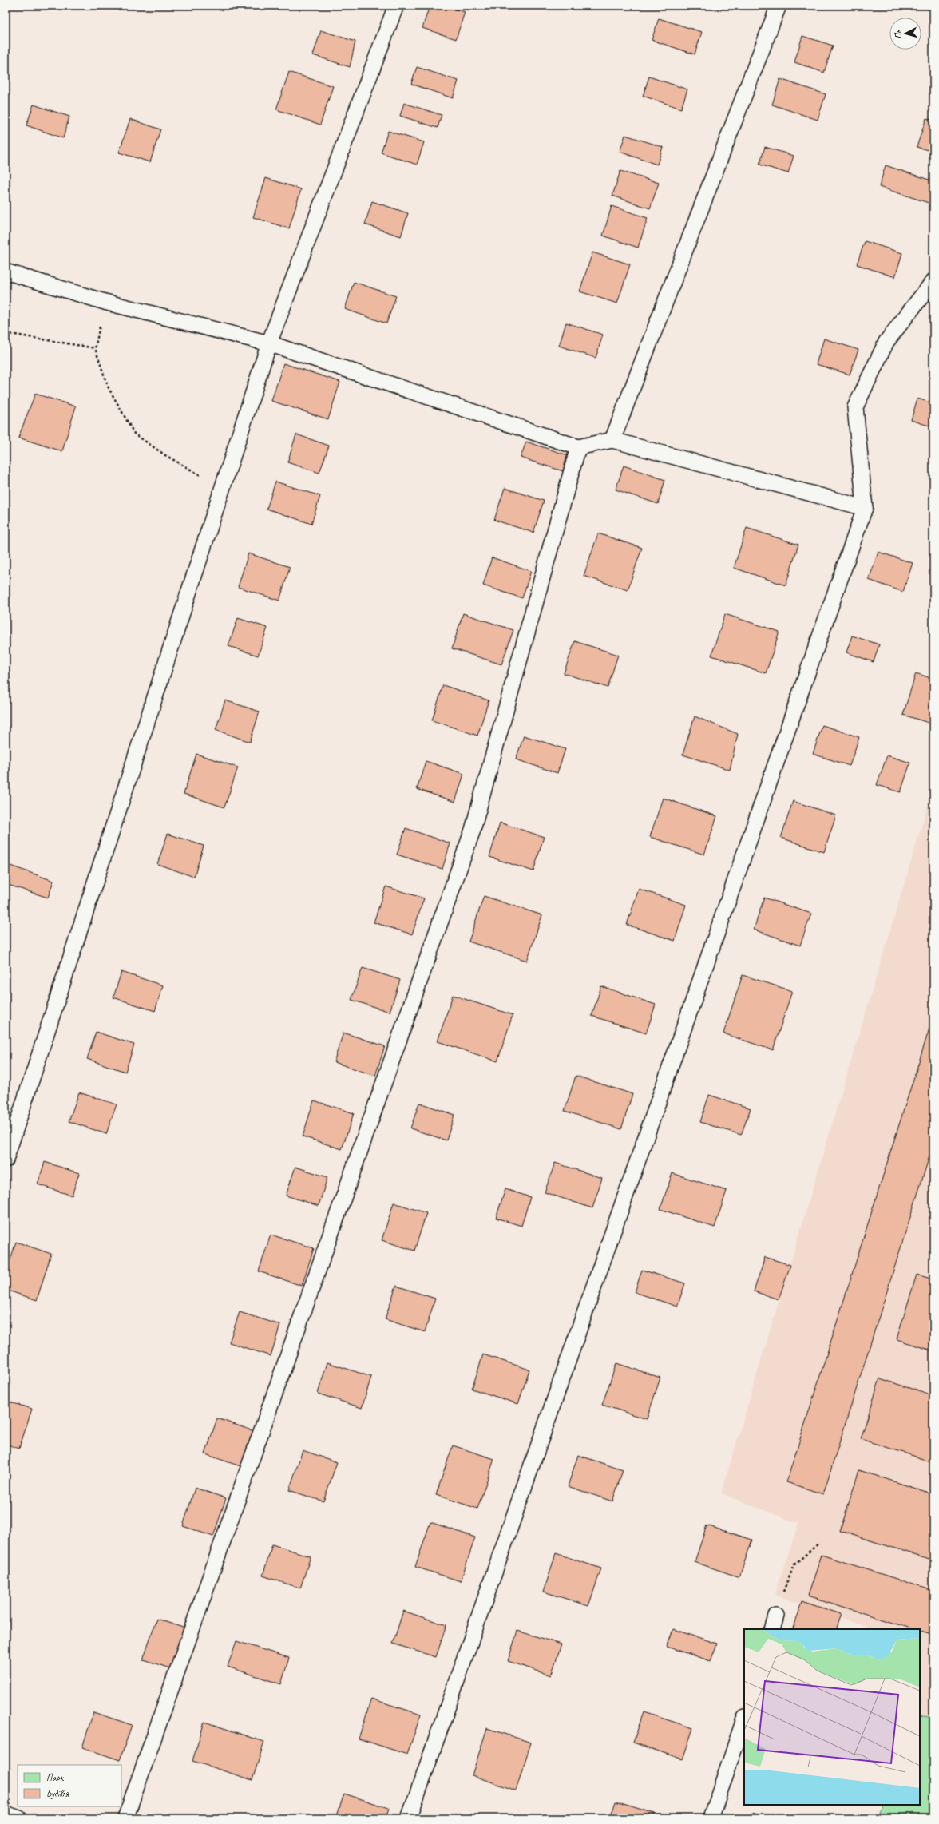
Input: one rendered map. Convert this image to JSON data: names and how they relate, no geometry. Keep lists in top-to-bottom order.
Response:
{
  "legend": ["Парк", "Будівля"],
  "north": "left"
}
